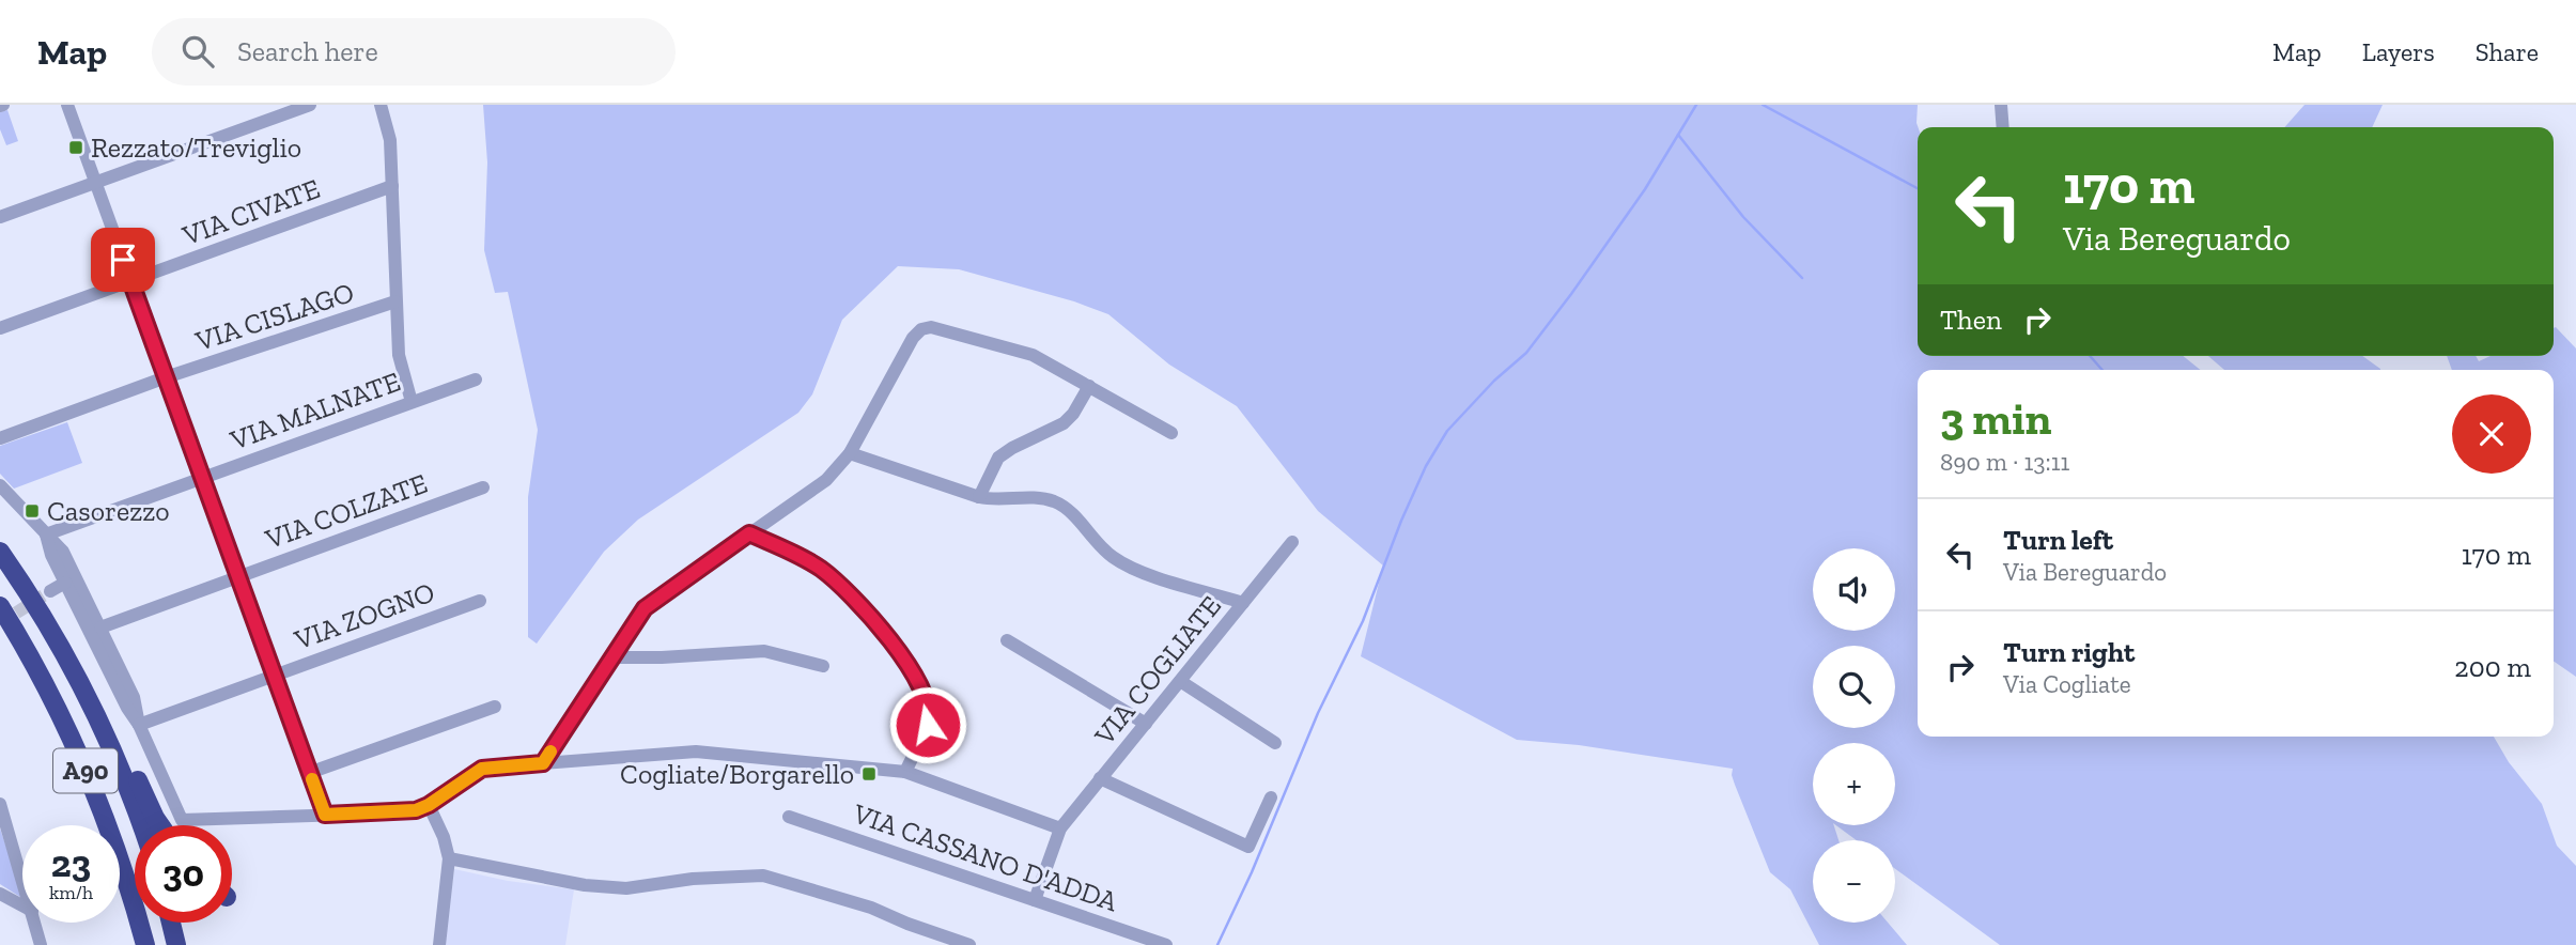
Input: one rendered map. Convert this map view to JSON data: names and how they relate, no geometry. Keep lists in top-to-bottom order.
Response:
{
  "streets": {
    "highway": ["A90"],
    "street": [
      "VIA CIVATE",
      "VIA CISLAGO",
      "VIA MALNATE",
      "VIA COLZATE",
      "VIA ZOGNO",
      "VIA COGLIATE",
      "VIA CASSANO D'ADDA"
    ]
  },
  "crossings": [
    ["VIA COGLIATE", "VIA CASSANO D'ADDA"]
  ],
  "places": {
    "transit": ["Rezzato/Treviglio", "Casorezzo", "Cogliate/Borgarello"]
  },
  "page": {
    "header": "Map",
    "search": "Search here",
    "nav": ["Map", "Layers", "Share"],
    "turn": ["170 m", "Via Bereguardo"],
    "then": "Then",
    "heading": ["3 min", "890 m · 13:11"],
    "list": [
      {
        "name": "Turn left",
        "note": "Via Bereguardo",
        "value": "170 m"
      },
      {
        "name": "Turn right",
        "note": "Via Cogliate",
        "value": "200 m"
      }
    ],
    "map_buttons": ["+", "−"],
    "speed": "23 km/h",
    "limit": "30"
  }
}
